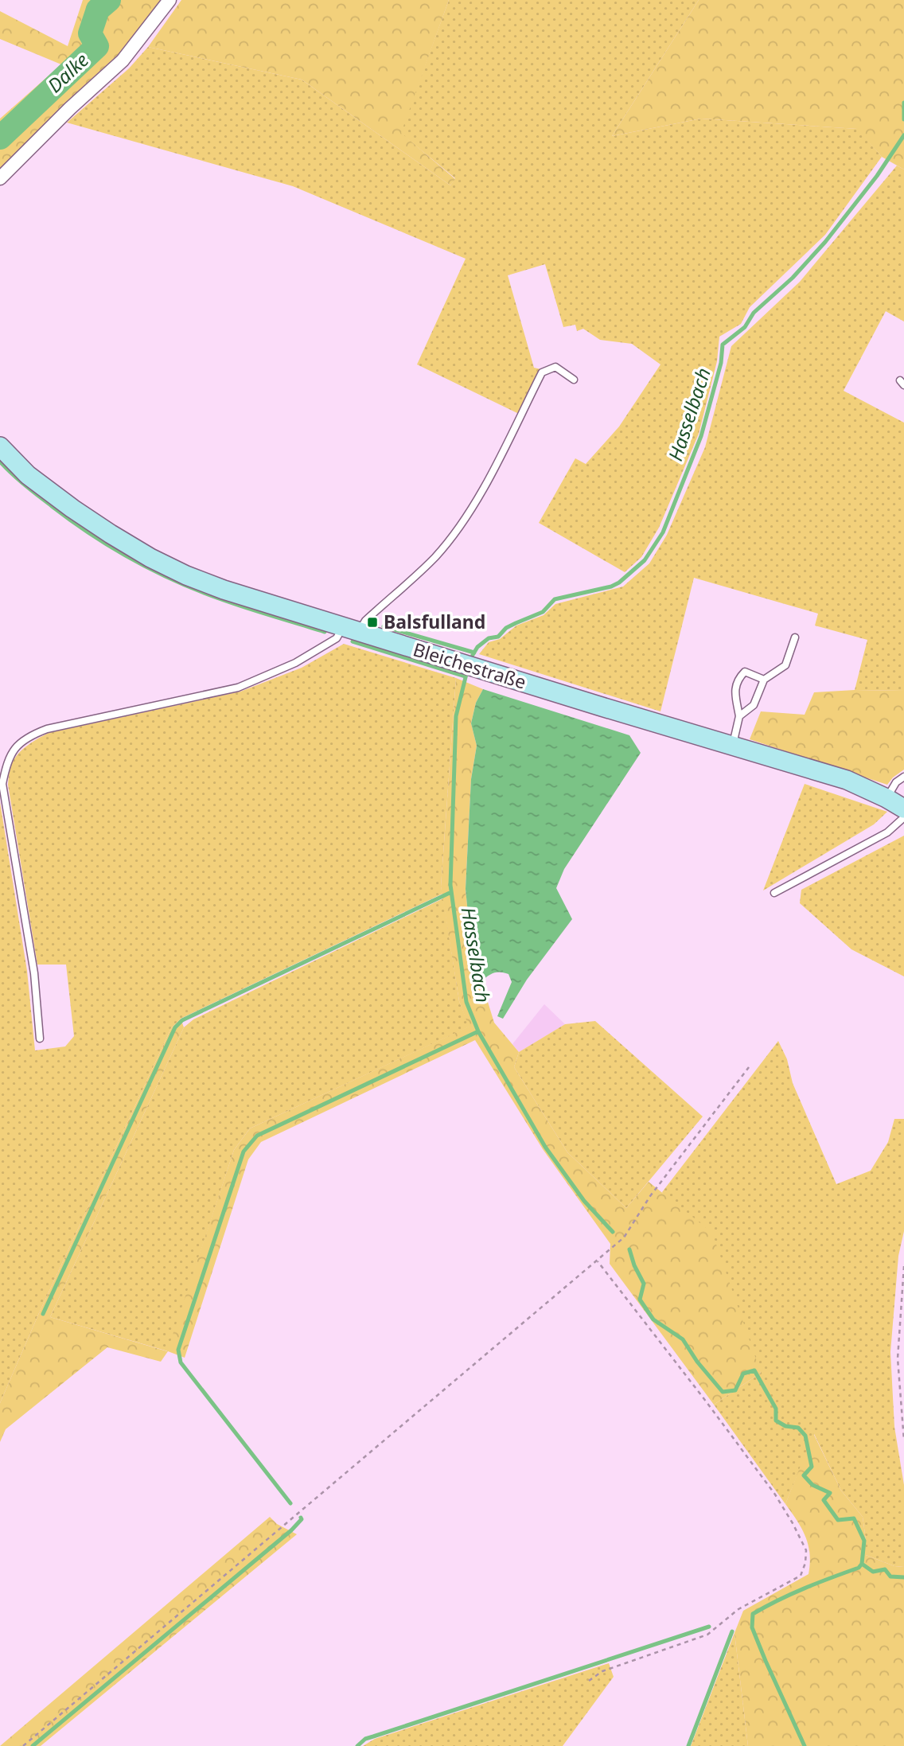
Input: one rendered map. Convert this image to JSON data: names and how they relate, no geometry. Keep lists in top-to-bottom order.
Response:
{
  "streets": {
    "street": ["Bleichestraße"]
  },
  "water": ["Dalke", "Hasselbach"],
  "places": {
    "transit": ["Balsfulland"]
  }
}
